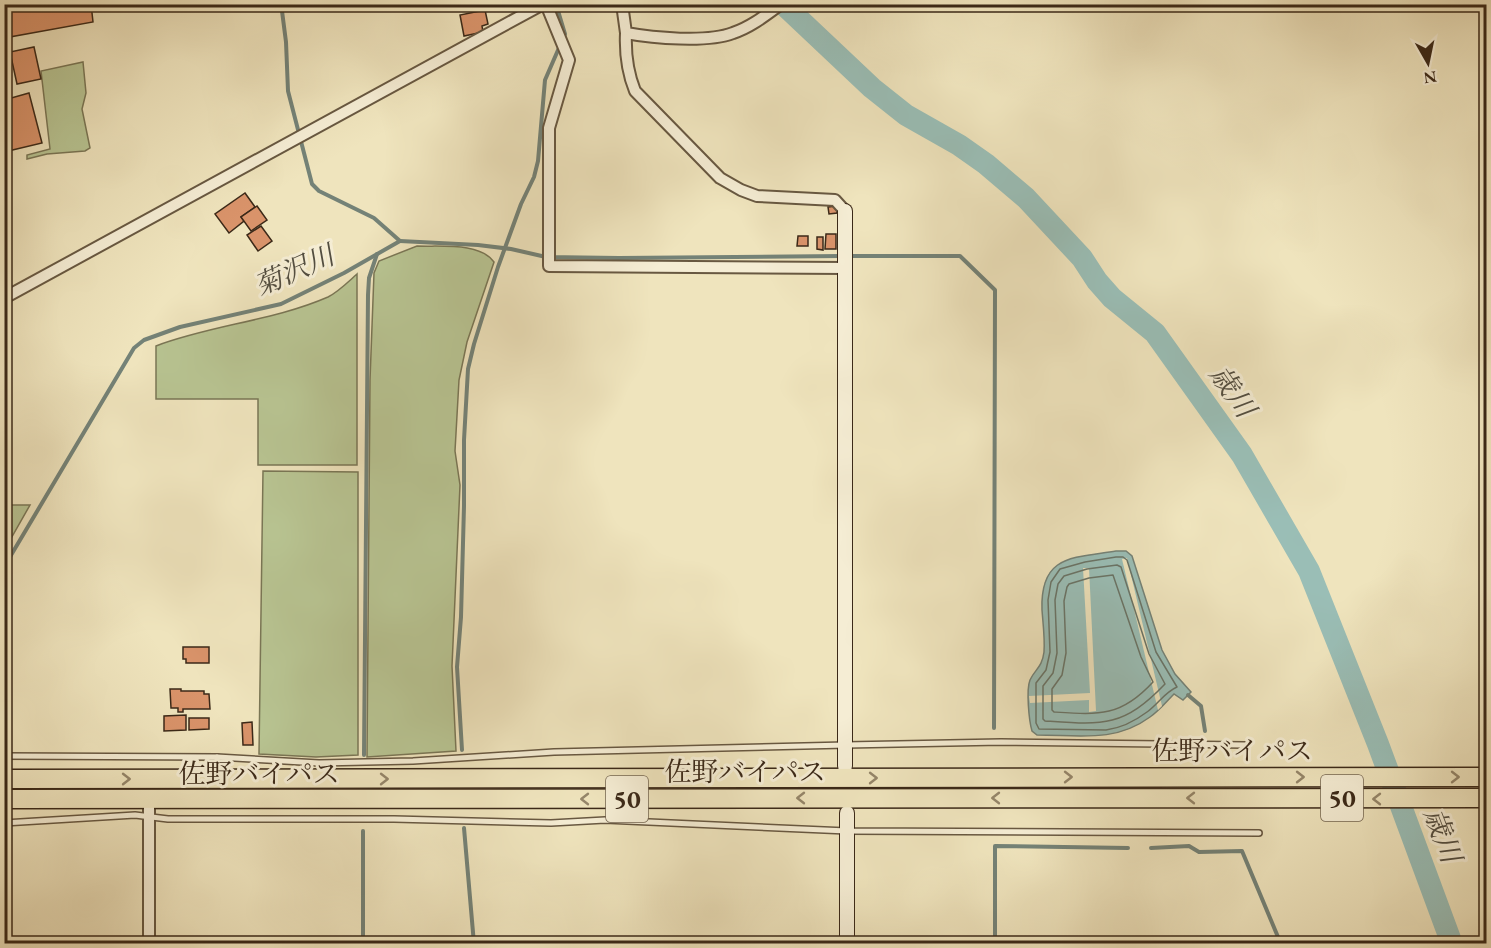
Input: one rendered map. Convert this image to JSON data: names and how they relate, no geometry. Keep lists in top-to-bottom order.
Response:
{
  "streets": {
    "highway": ["佐野バイパス", "50"]
  },
  "water": ["菊沢川", "歳川"],
  "north": "bottom"
}
